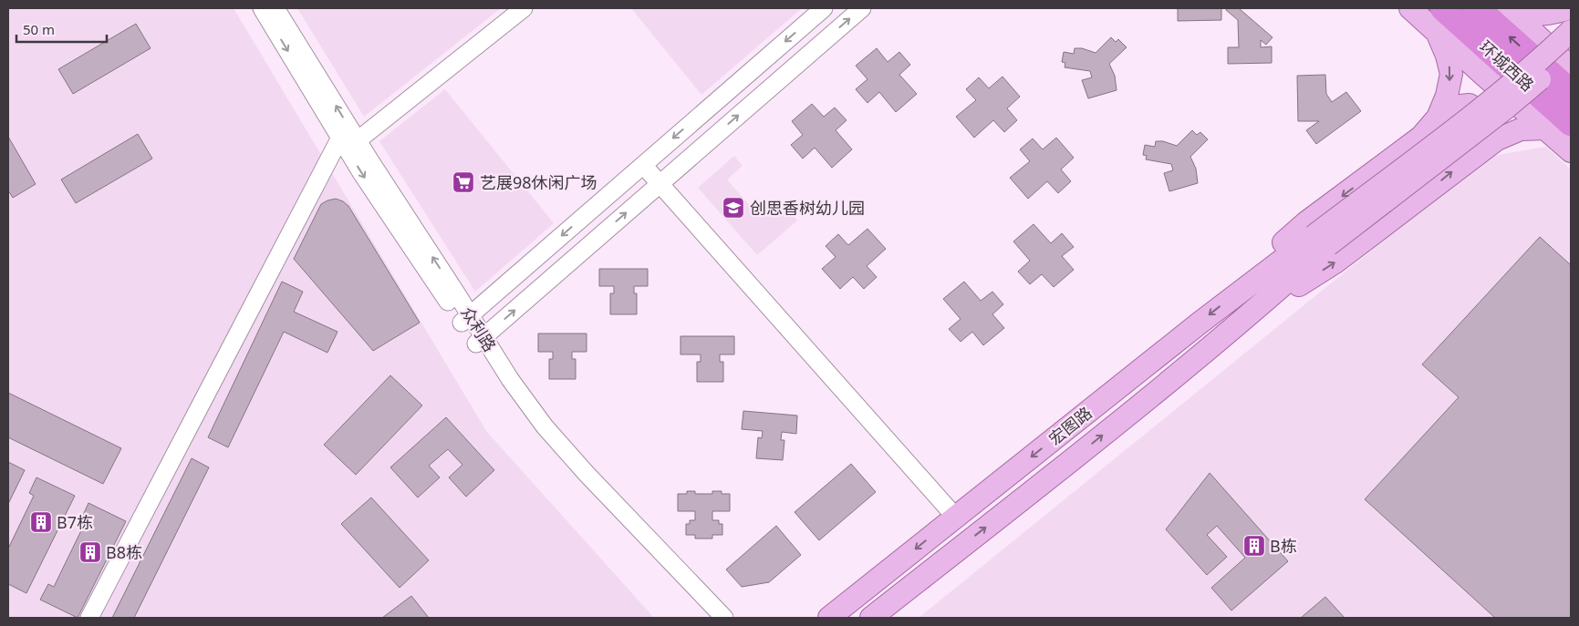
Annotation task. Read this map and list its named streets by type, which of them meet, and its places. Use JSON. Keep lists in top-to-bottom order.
{
  "streets": {
    "highway": ["环城西路"],
    "main road": ["宏图路"],
    "street": ["众利路"]
  },
  "places": {
    "supermarket": ["艺展98休闲广场"],
    "school or university": ["创思香树幼儿园"],
    "building": ["B7栋", "B栋", "B8栋"]
  },
  "scale_bar": "50 m"
}
